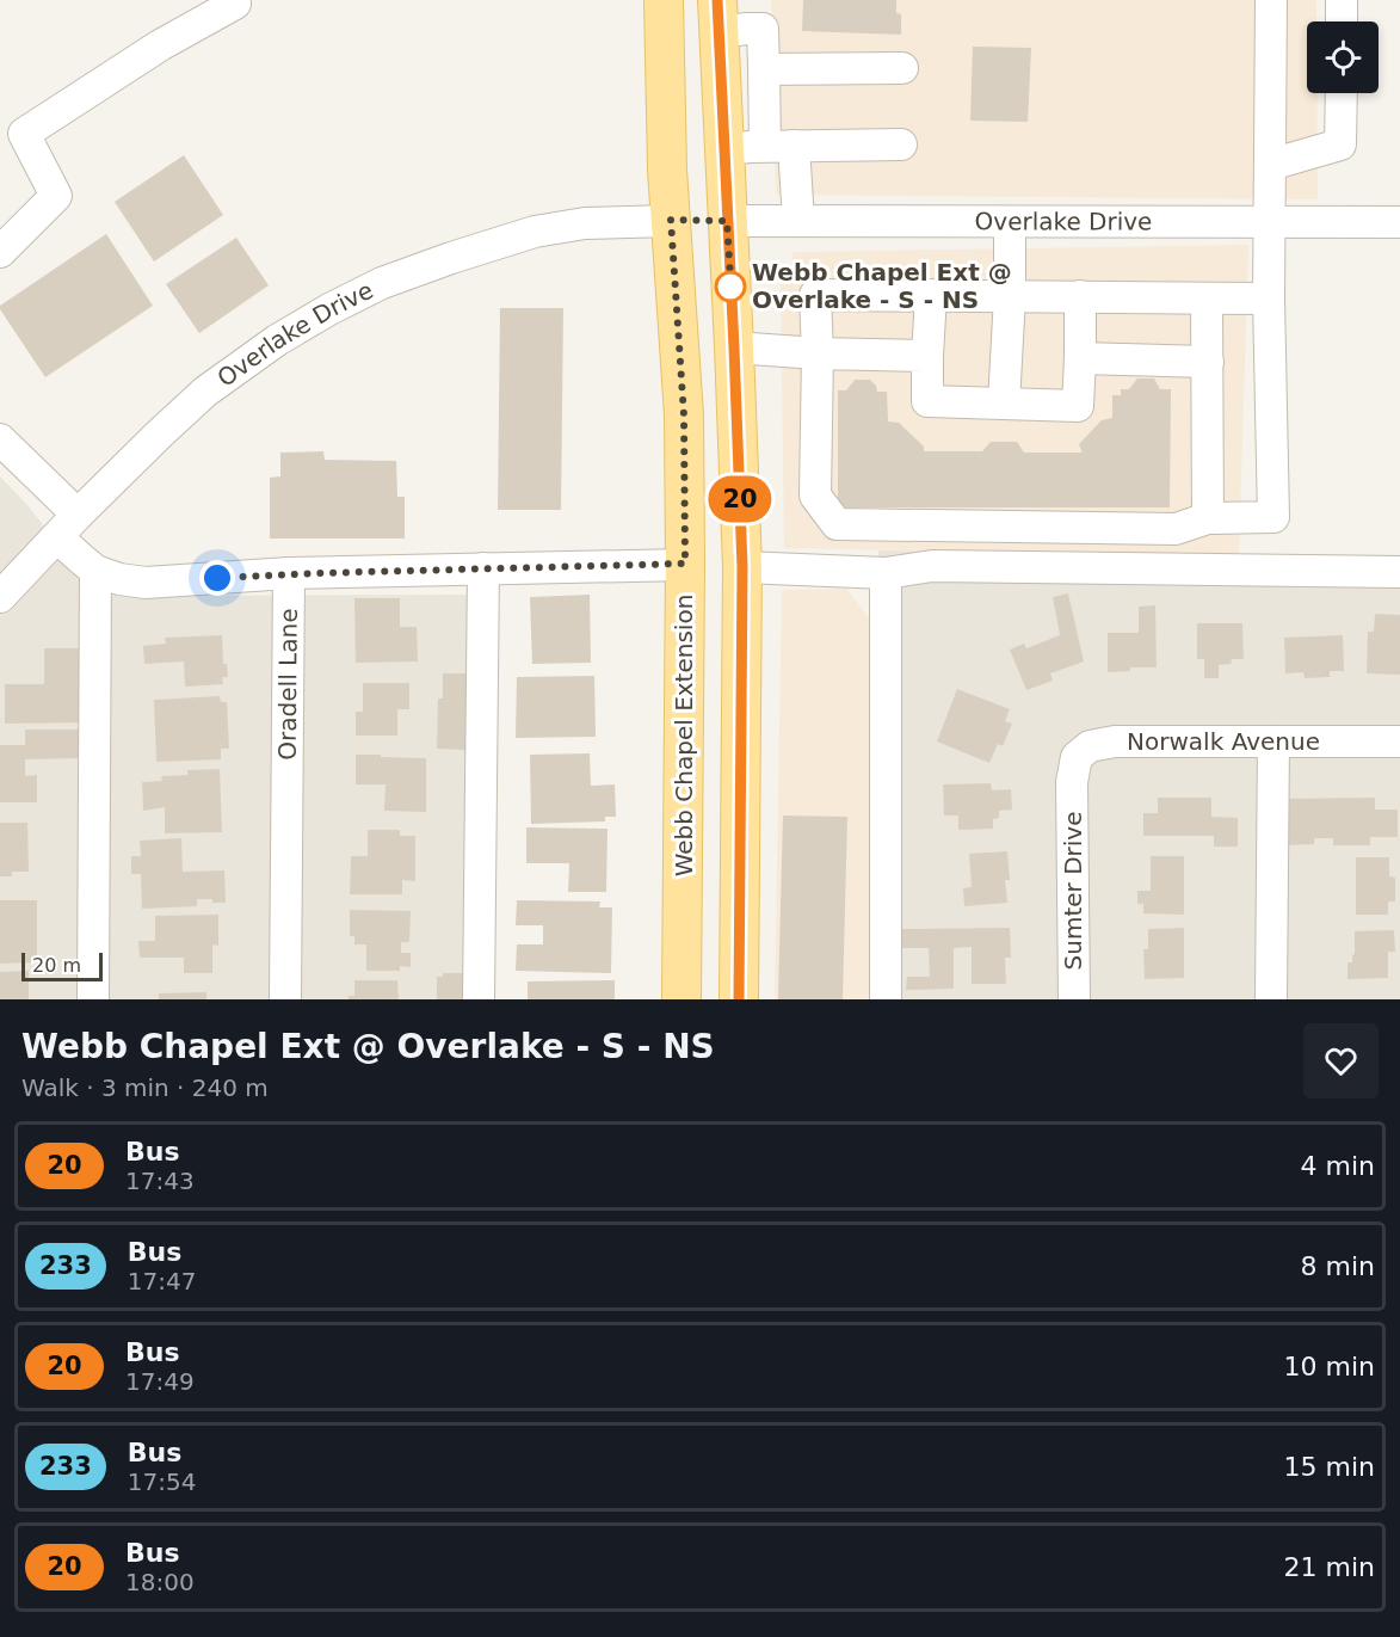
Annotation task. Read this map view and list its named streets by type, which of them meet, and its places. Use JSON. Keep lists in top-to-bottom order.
{
  "streets": {
    "main road": ["Webb Chapel Extension"],
    "street": [
      "Overlake Drive",
      "Oradell Lane",
      "Norwalk Avenue",
      "Sumter Drive"
    ]
  },
  "crossings": [
    ["Overlake Drive", "Oradell Lane"],
    ["Overlake Drive", "Webb Chapel Extension"],
    ["Norwalk Avenue", "Sumter Drive"]
  ],
  "places": ["Webb Chapel Ext @ Overlake - S - NS"],
  "lines": ["bus line 20"],
  "scale_bar": "20 m",
  "page": {
    "on_map": "20",
    "scale": "20 m",
    "heading": ["Webb Chapel Ext @ Overlake - S - NS", "Walk · 3 min · 240 m"],
    "list": [
      {
        "mark": "20",
        "name": "Bus",
        "note": "17:43",
        "value": "4 min"
      },
      {
        "mark": "233",
        "name": "Bus",
        "note": "17:47",
        "value": "8 min"
      },
      {
        "mark": "20",
        "name": "Bus",
        "note": "17:49",
        "value": "10 min"
      },
      {
        "mark": "233",
        "name": "Bus",
        "note": "17:54",
        "value": "15 min"
      },
      {
        "mark": "20",
        "name": "Bus",
        "note": "18:00",
        "value": "21 min"
      }
    ]
  }
}
